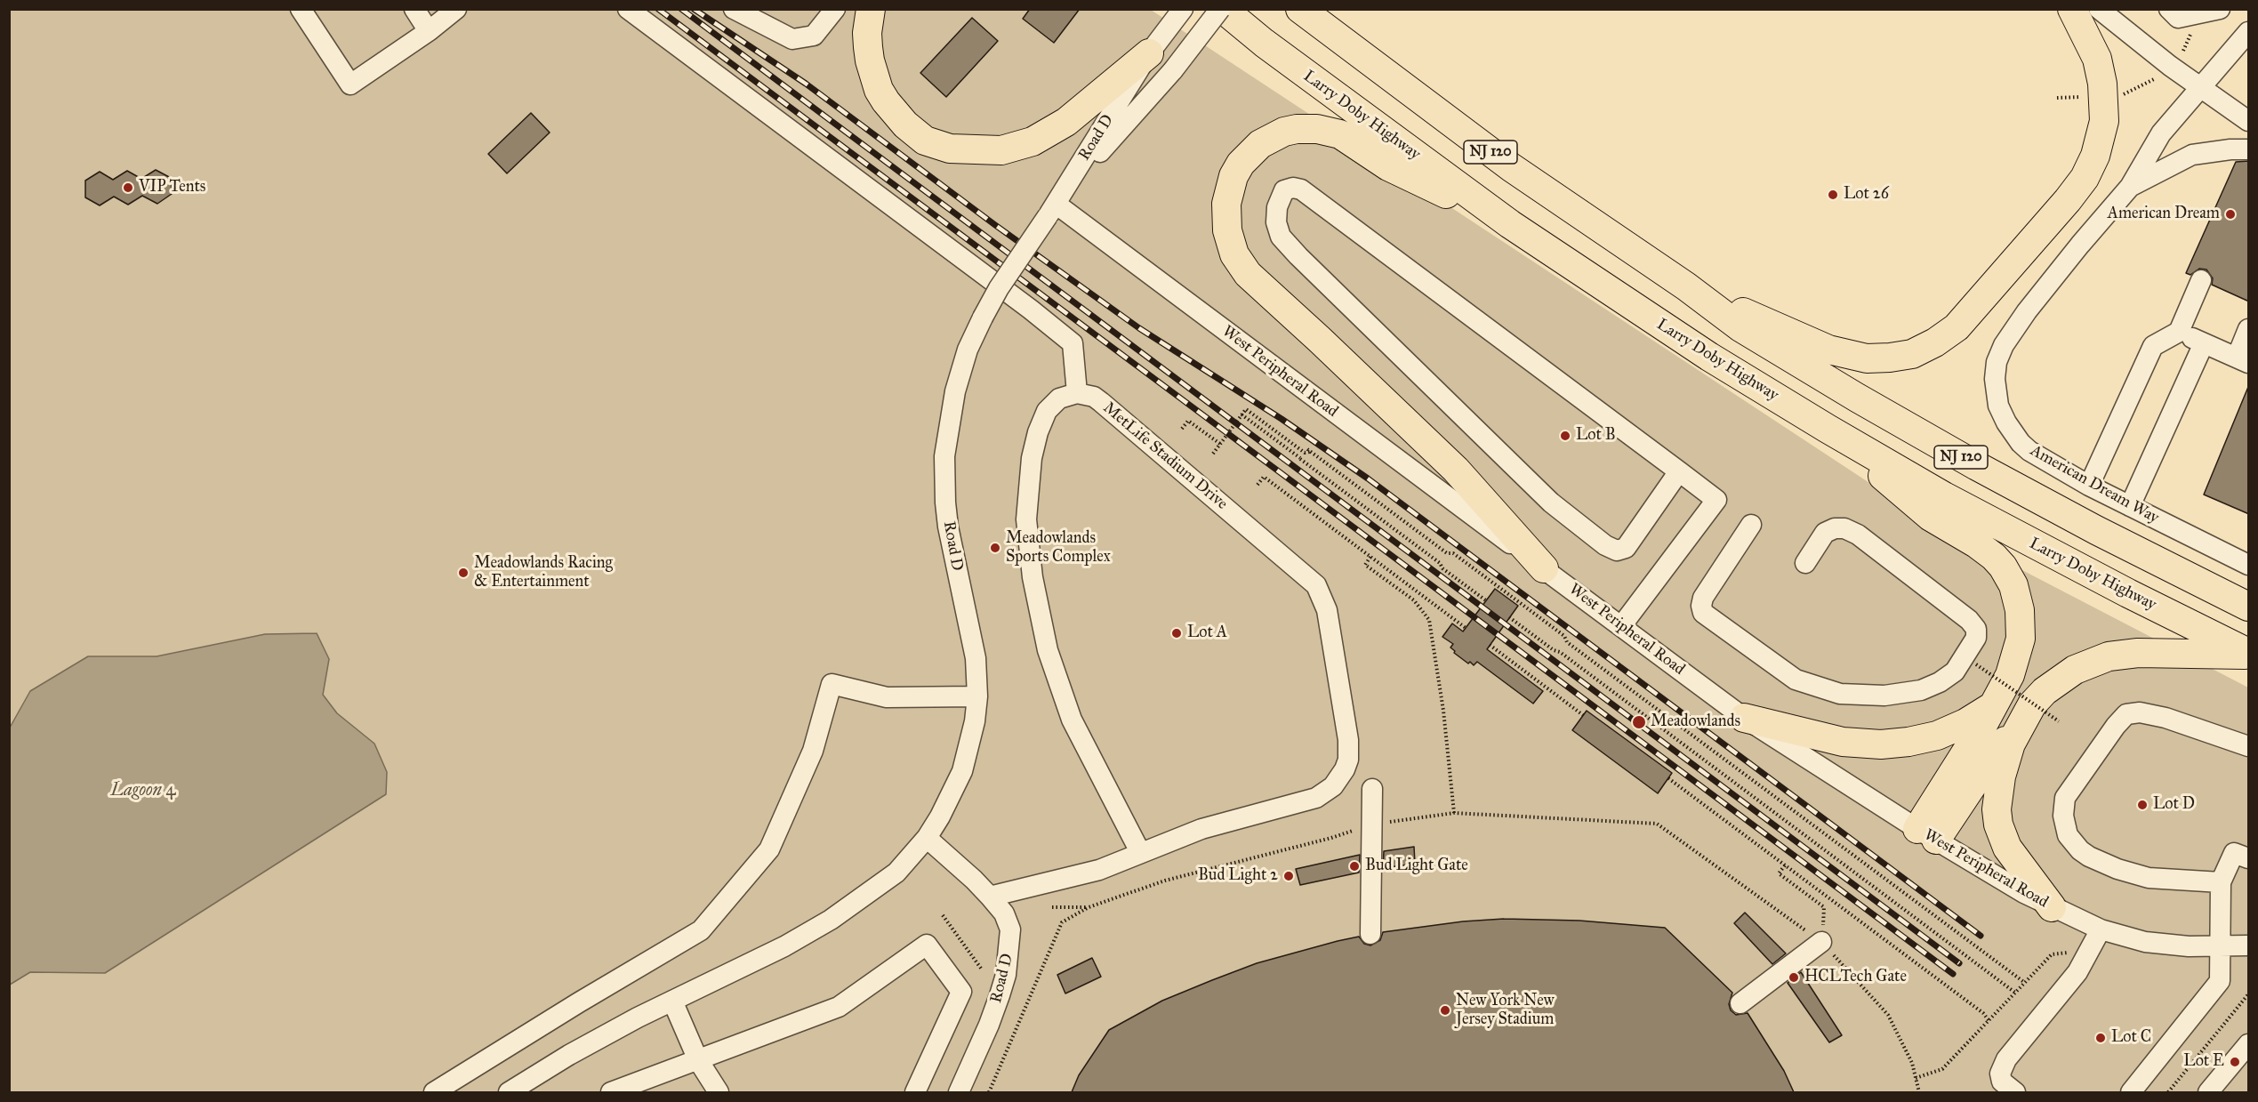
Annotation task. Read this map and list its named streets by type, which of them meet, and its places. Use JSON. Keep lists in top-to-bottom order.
{
  "streets": {
    "highway": ["Larry Doby Highway", "NJ 120"],
    "street": [
      "Road D",
      "West Peripheral Road",
      "MetLife Stadium Drive",
      "American Dream Way"
    ]
  },
  "crossings": [
    ["Road D", "West Peripheral Road"],
    ["Road D", "MetLife Stadium Drive"]
  ],
  "water": ["Lagoon 4"],
  "places": [
    "VIP Tents",
    "Lot 26",
    "American Dream",
    "Lot B",
    "Meadowlands Sports Complex",
    "Meadowlands Racing & Entertainment",
    "Lot A",
    "Meadowlands",
    "Lot D",
    "Bud Light Gate",
    "Bud Light 2",
    "HCLTech Gate",
    "New York New Jersey Stadium",
    "Lot C",
    "Lot E"
  ]
}
